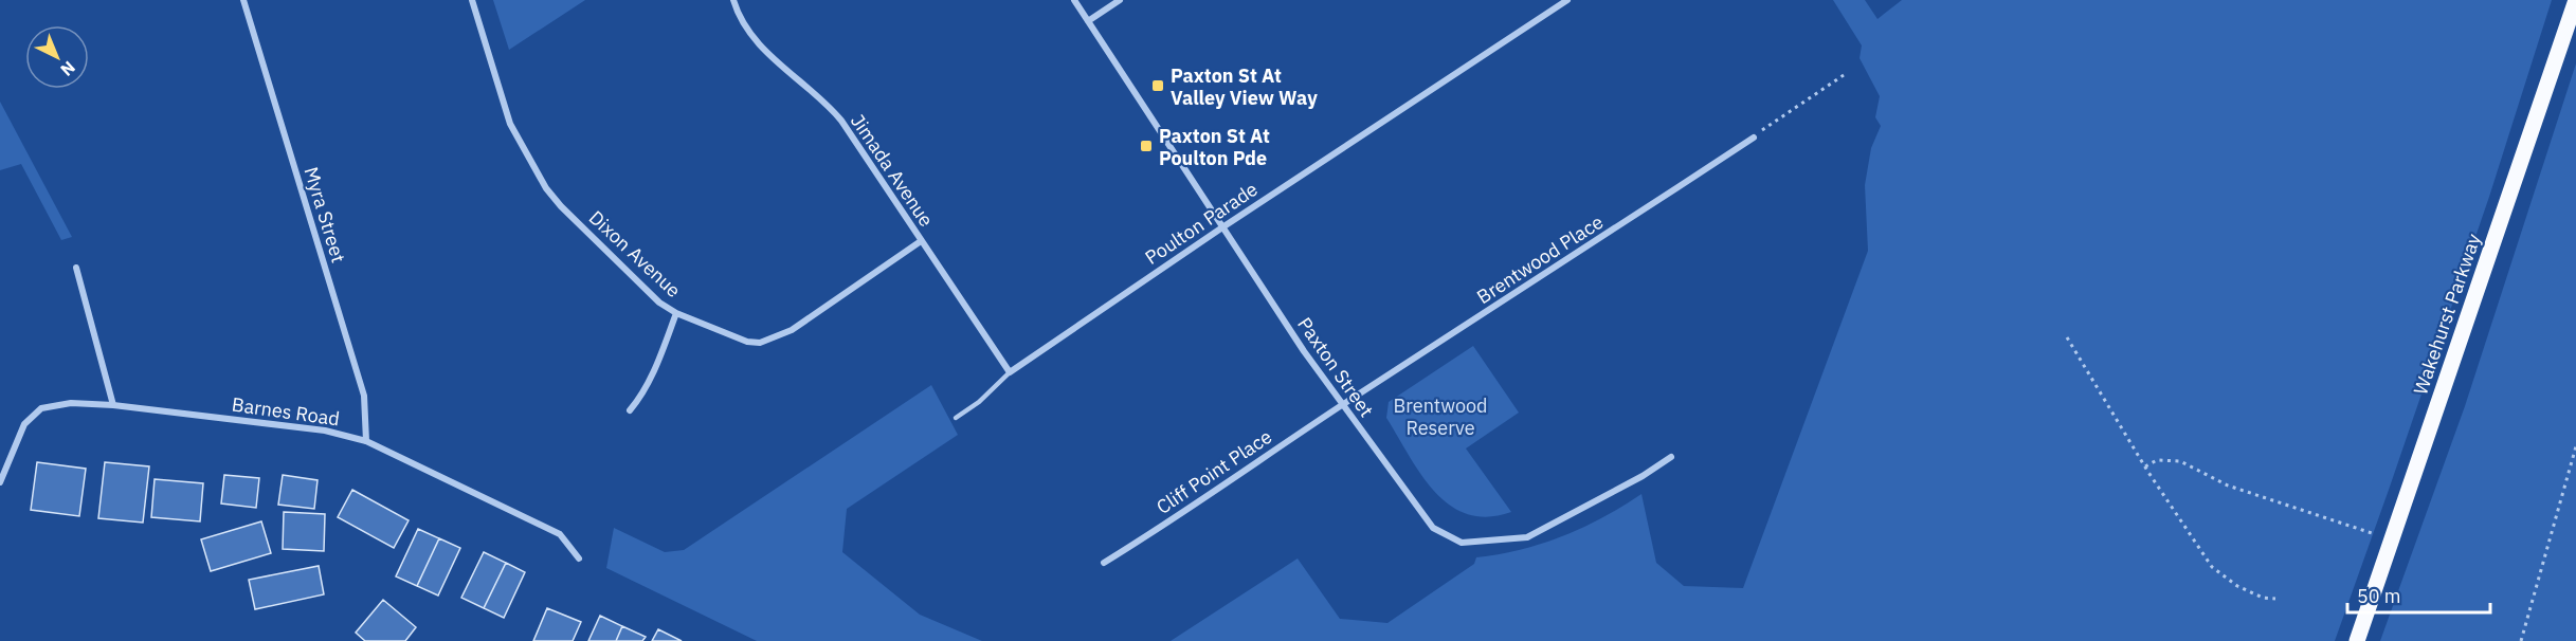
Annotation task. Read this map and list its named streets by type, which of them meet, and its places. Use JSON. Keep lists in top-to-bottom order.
{
  "streets": {
    "main road": ["Wakehurst Parkway"],
    "street": [
      "Jimada Avenue",
      "Myra Street",
      "Poulton Parade",
      "Dixon Avenue",
      "Brentwood Place",
      "Paxton Street",
      "Barnes Road",
      "Cliff Point Place"
    ]
  },
  "crossings": [
    ["Jimada Avenue", "Poulton Parade"],
    ["Jimada Avenue", "Dixon Avenue"],
    ["Myra Street", "Barnes Road"],
    ["Poulton Parade", "Paxton Street"],
    ["Brentwood Place", "Paxton Street"],
    ["Brentwood Place", "Cliff Point Place"],
    ["Paxton Street", "Cliff Point Place"]
  ],
  "parks": ["Brentwood Reserve"],
  "places": {
    "transit": ["Paxton St At Valley View Way", "Paxton St At Poulton Pde"]
  },
  "scale_bar": "50 m",
  "north": "bottom right"
}
